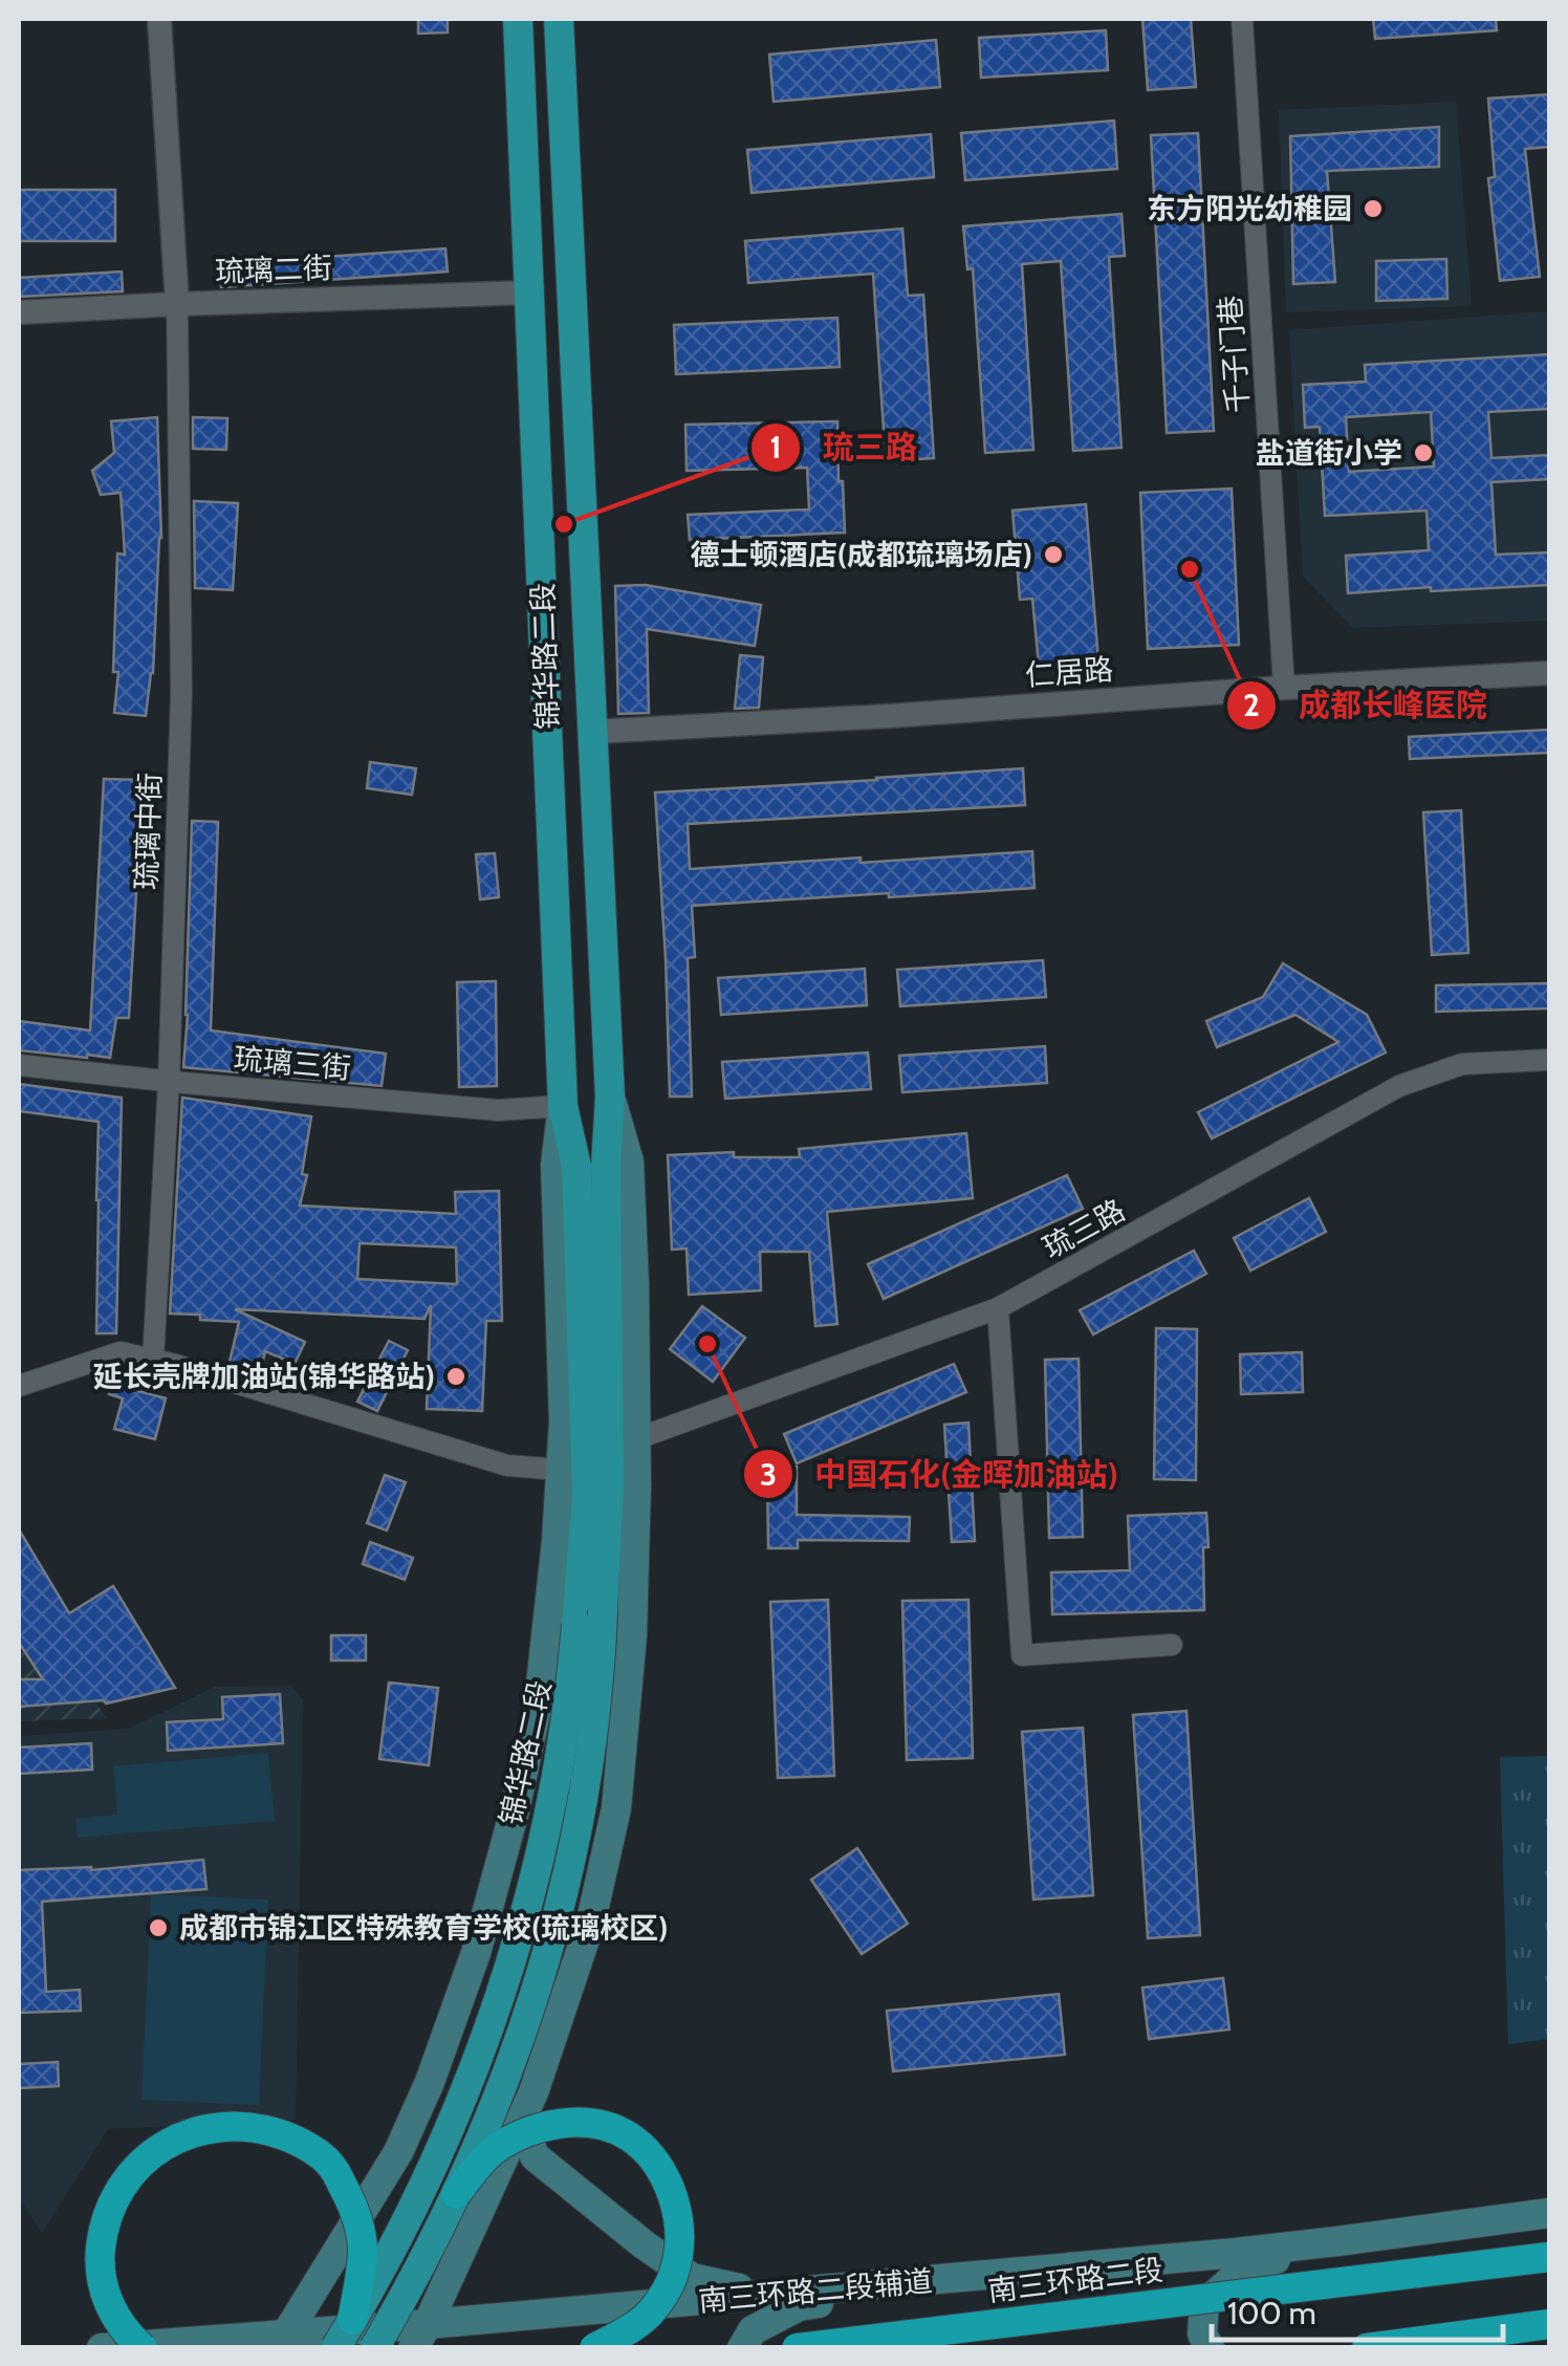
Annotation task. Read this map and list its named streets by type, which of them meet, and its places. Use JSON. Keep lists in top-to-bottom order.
{
  "streets": {
    "highway": ["南三环路二段"],
    "main road": ["锦华路二段", "南三环路二段辅道"],
    "street": [
      "琉璃二街",
      "千子门巷",
      "仁居路",
      "琉璃中街",
      "琉璃三街",
      "琉三路"
    ]
  },
  "crossings": [
    ["琉璃二街", "锦华路二段"],
    ["琉璃二街", "琉璃中街"],
    ["千子门巷", "仁居路"],
    ["锦华路二段", "仁居路"],
    ["锦华路二段", "琉璃三街"],
    ["锦华路二段", "琉三路"],
    ["锦华路二段", "南三环路二段辅道"],
    ["琉璃中街", "琉璃三街"]
  ],
  "places": [
    "东方阳光幼稚园",
    "盐道街小学",
    "琉三路",
    "德士顿酒店(成都琉璃场店)",
    "成都长峰医院",
    "中国石化(金晖加油站)",
    "延长壳牌加油站(锦华路站)",
    "成都市锦江区特殊教育学校(琉璃校区)"
  ],
  "scale_bar": "100 m"
}
